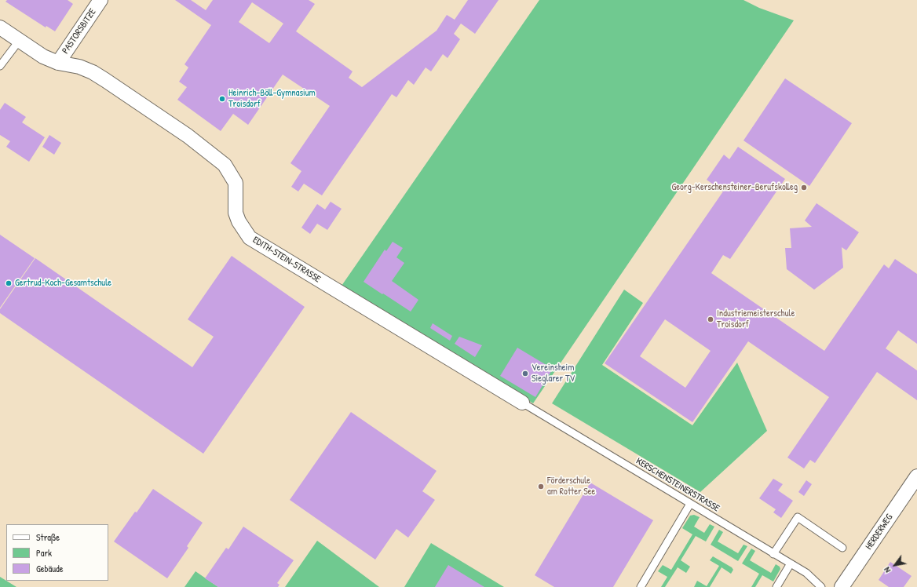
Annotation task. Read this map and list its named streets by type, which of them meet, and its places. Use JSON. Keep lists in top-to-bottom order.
{
  "streets": {
    "street": ["PASTORSBITZE", "EDITH-STEIN-STRASSE", "HERDERWEG"],
    "lane": ["KERSCHENSTEINERSTRASSE"]
  },
  "crossings": [
    ["PASTORSBITZE", "EDITH-STEIN-STRASSE"],
    ["EDITH-STEIN-STRASSE", "KERSCHENSTEINERSTRASSE"]
  ],
  "places": [
    "Heinrich-Böll-Gymnasium Troisdorf",
    "Georg-Kerschensteiner-Berufskolleg",
    "Gertrud-Koch-Gesamtschule",
    "Industriemeisterschule Troisdorf",
    "Vereinsheim Sieglarer TV",
    "Förderschule am Rotter See"
  ],
  "legend": ["Straße", "Park", "Gebäude"],
  "north": "bottom left"
}
